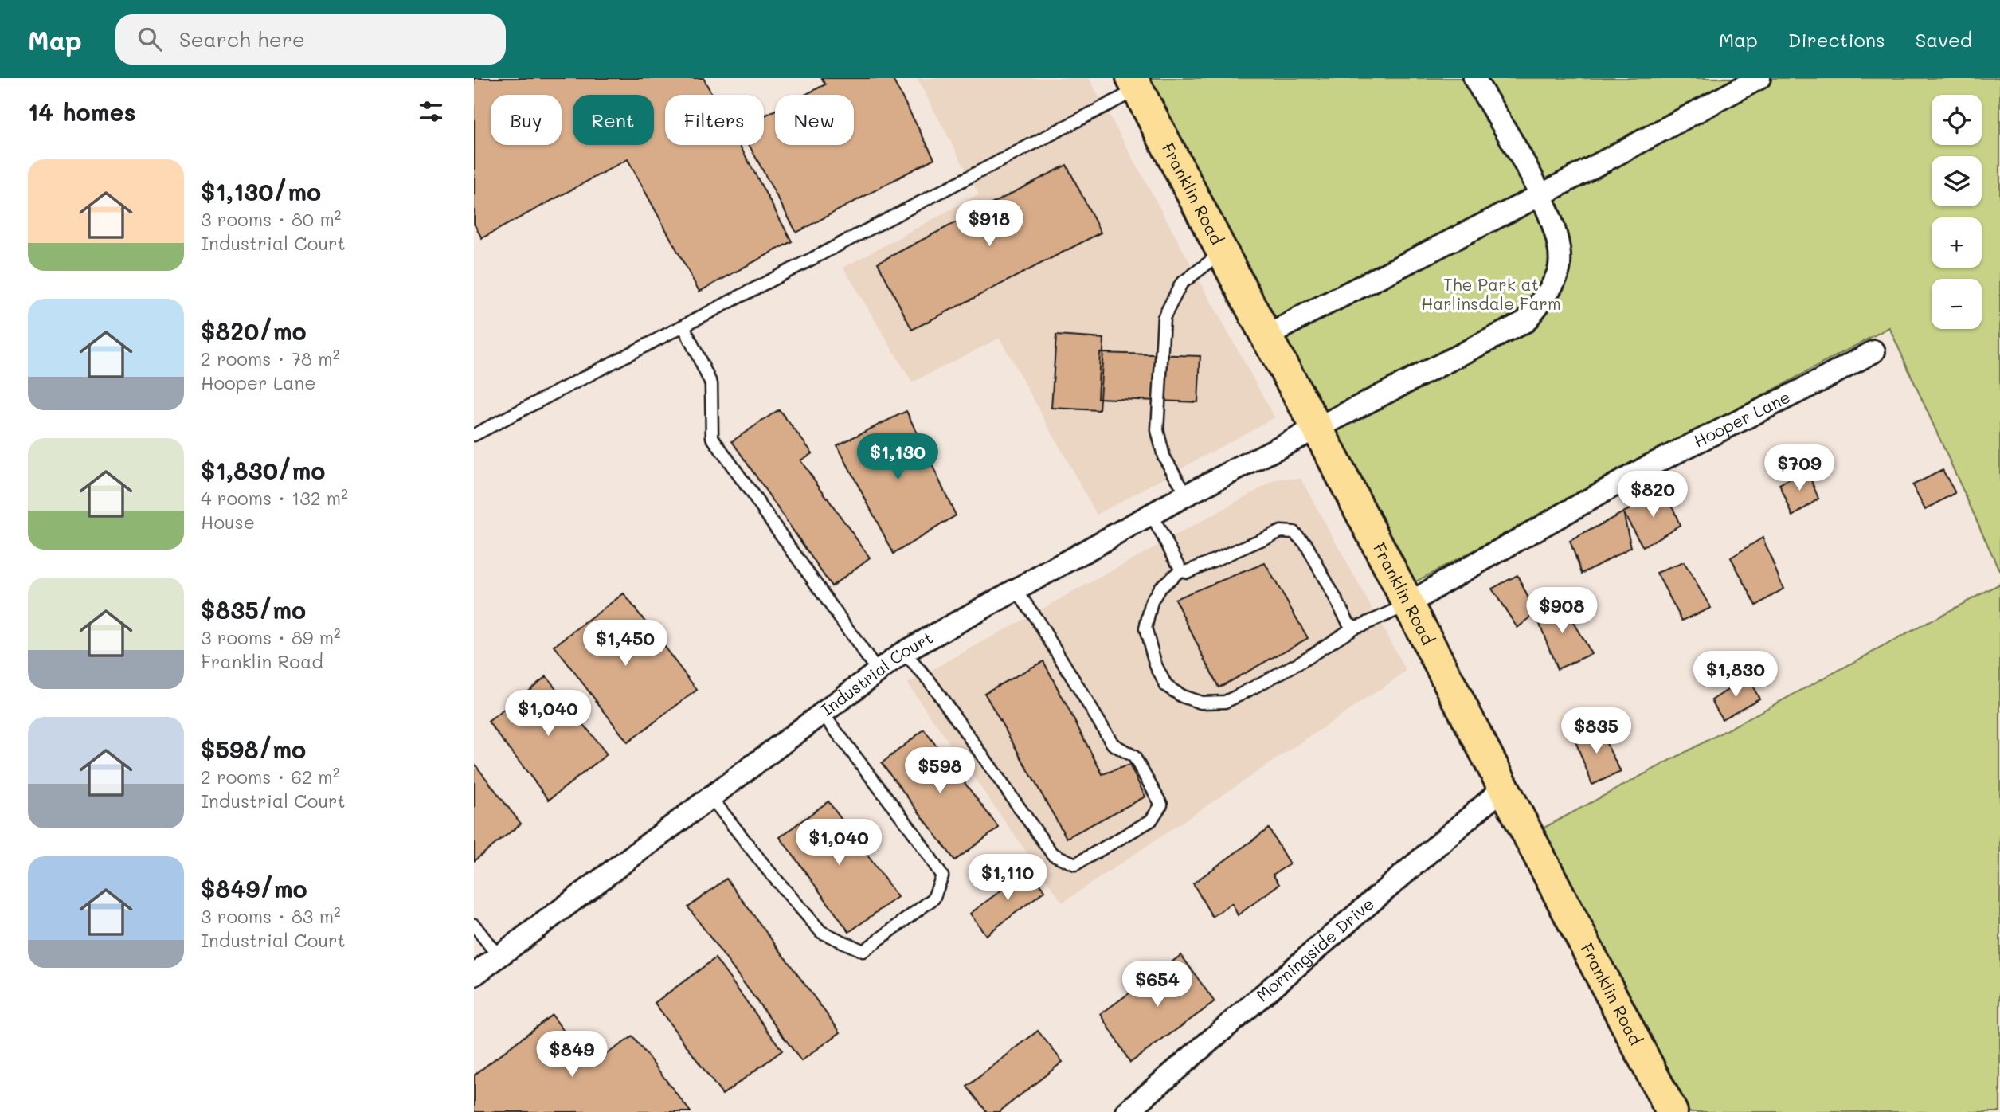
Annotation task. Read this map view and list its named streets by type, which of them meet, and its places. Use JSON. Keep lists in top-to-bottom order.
{
  "streets": {
    "main road": ["Franklin Road"],
    "street": ["Hooper Lane", "Industrial Court", "Morningside Drive"]
  },
  "crossings": [
    ["Franklin Road", "Hooper Lane"],
    ["Franklin Road", "Industrial Court"],
    ["Franklin Road", "Morningside Drive"]
  ],
  "parks": ["The Park at Harlinsdale Farm"],
  "page": {
    "header": "Map",
    "search": "Search here",
    "nav": ["Map", "Directions", "Saved"],
    "heading": "14 homes",
    "map_buttons": ["+", "−"],
    "chip": [
      "Buy",
      "Rent",
      "Filters",
      "New"
    ],
    "list": [
      {
        "name": "$1,130/mo",
        "note": "3 rooms · 80 m² · Industrial Court"
      },
      {
        "name": "$820/mo",
        "note": "2 rooms · 78 m² · Hooper Lane"
      },
      {
        "name": "$1,830/mo",
        "note": "4 rooms · 132 m² · House"
      },
      {
        "name": "$835/mo",
        "note": "3 rooms · 89 m² · Franklin Road"
      },
      {
        "name": "$598/mo",
        "note": "2 rooms · 62 m² · Industrial Court"
      },
      {
        "name": "$849/mo",
        "note": "3 rooms · 83 m² · Industrial Court"
      }
    ],
    "price": [
      "$918",
      "$1,130",
      "$709",
      "$820",
      "$908",
      "$1,450",
      "$1,830",
      "$1,040",
      "$835",
      "$598",
      "$1,040",
      "$1,110",
      "$654",
      "$849"
    ]
  }
}
